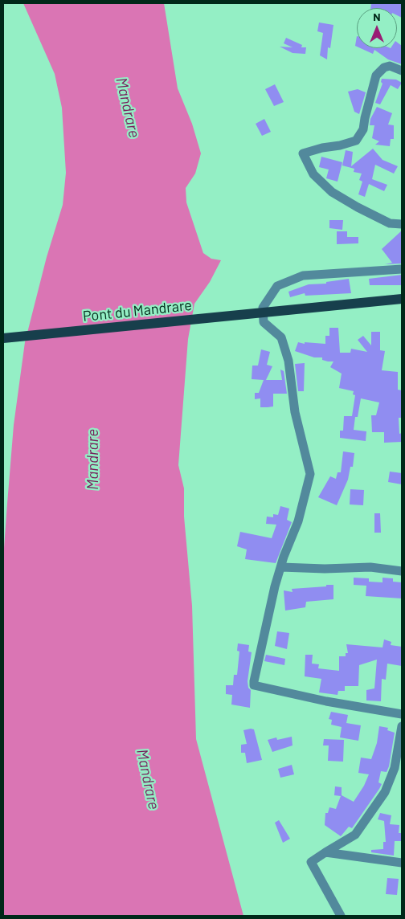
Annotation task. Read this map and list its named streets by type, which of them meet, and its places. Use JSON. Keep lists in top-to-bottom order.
{
  "streets": {
    "main road": ["Pont du Mandrare"]
  },
  "water": ["Mandrare"],
  "north": "top"
}
